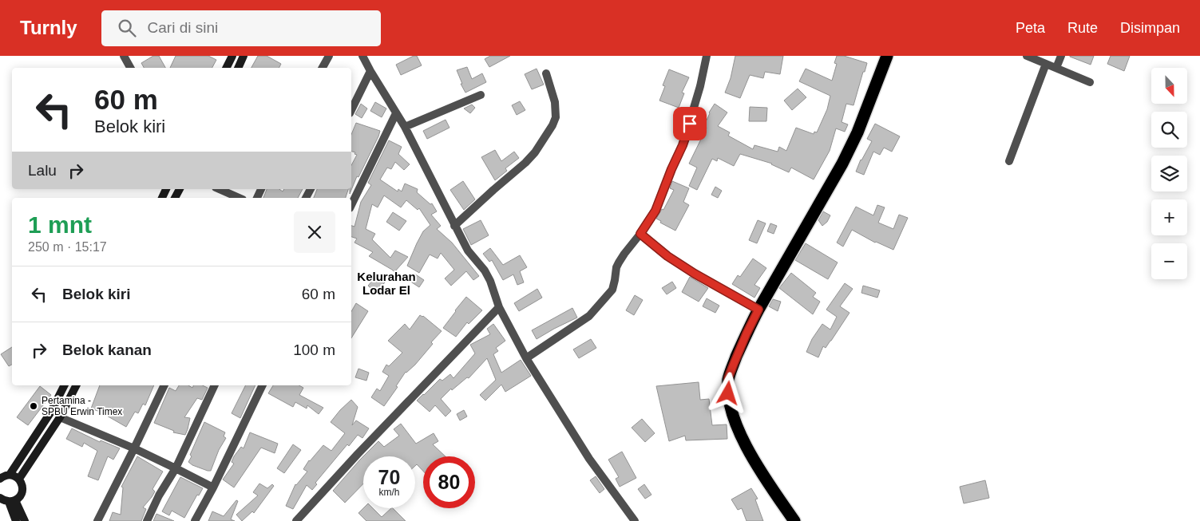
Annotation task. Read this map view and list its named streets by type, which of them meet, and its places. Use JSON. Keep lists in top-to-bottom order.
{
  "districts": ["Kelurahan Lodar El"],
  "places": ["Pertamina - SPBU Erwin Timex"],
  "north": "bottom",
  "page": {
    "header": "Turnly",
    "search": "Cari di sini",
    "nav": ["Peta", "Rute", "Disimpan"],
    "map_buttons": ["+", "−"],
    "turn": ["60 m", "Belok kiri"],
    "then": "Lalu",
    "heading": ["1 mnt", "250 m · 15:17"],
    "list": [
      {
        "name": "Belok kiri",
        "value": "60 m"
      },
      {
        "name": "Belok kanan",
        "value": "100 m"
      }
    ],
    "speed": "70 km/h",
    "limit": "80"
  }
}
